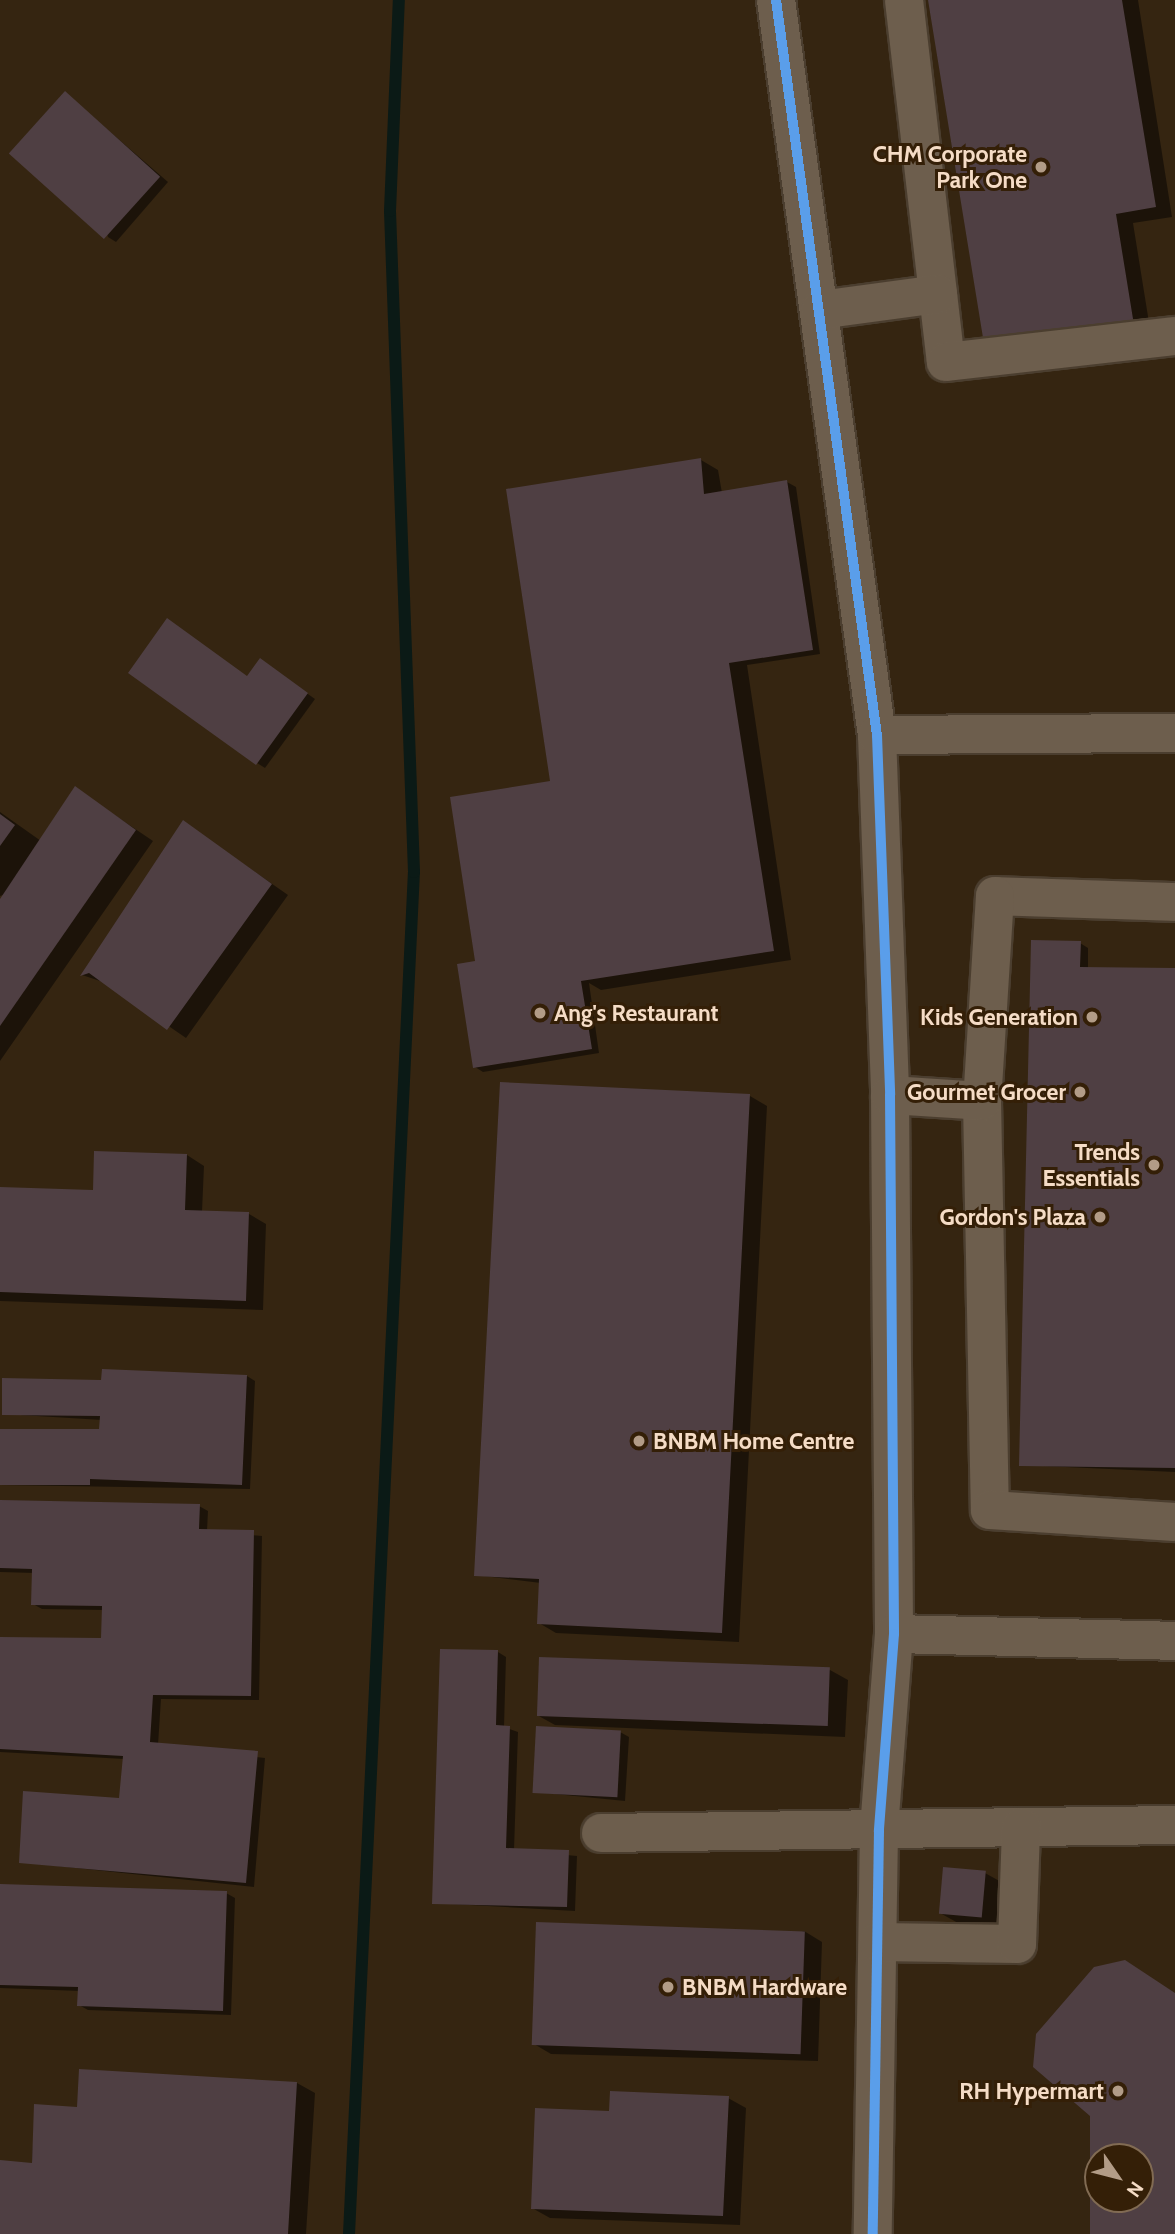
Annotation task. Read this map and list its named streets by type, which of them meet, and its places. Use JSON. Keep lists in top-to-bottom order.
{
  "places": [
    "CHM Corporate Park One",
    "Ang's Restaurant",
    "Kids Generation",
    "Gourmet Grocer",
    "Trends Essentials",
    "Gordon's Plaza",
    "BNBM Home Centre",
    "BNBM Hardware",
    "RH Hypermart"
  ],
  "north": "bottom right"
}
